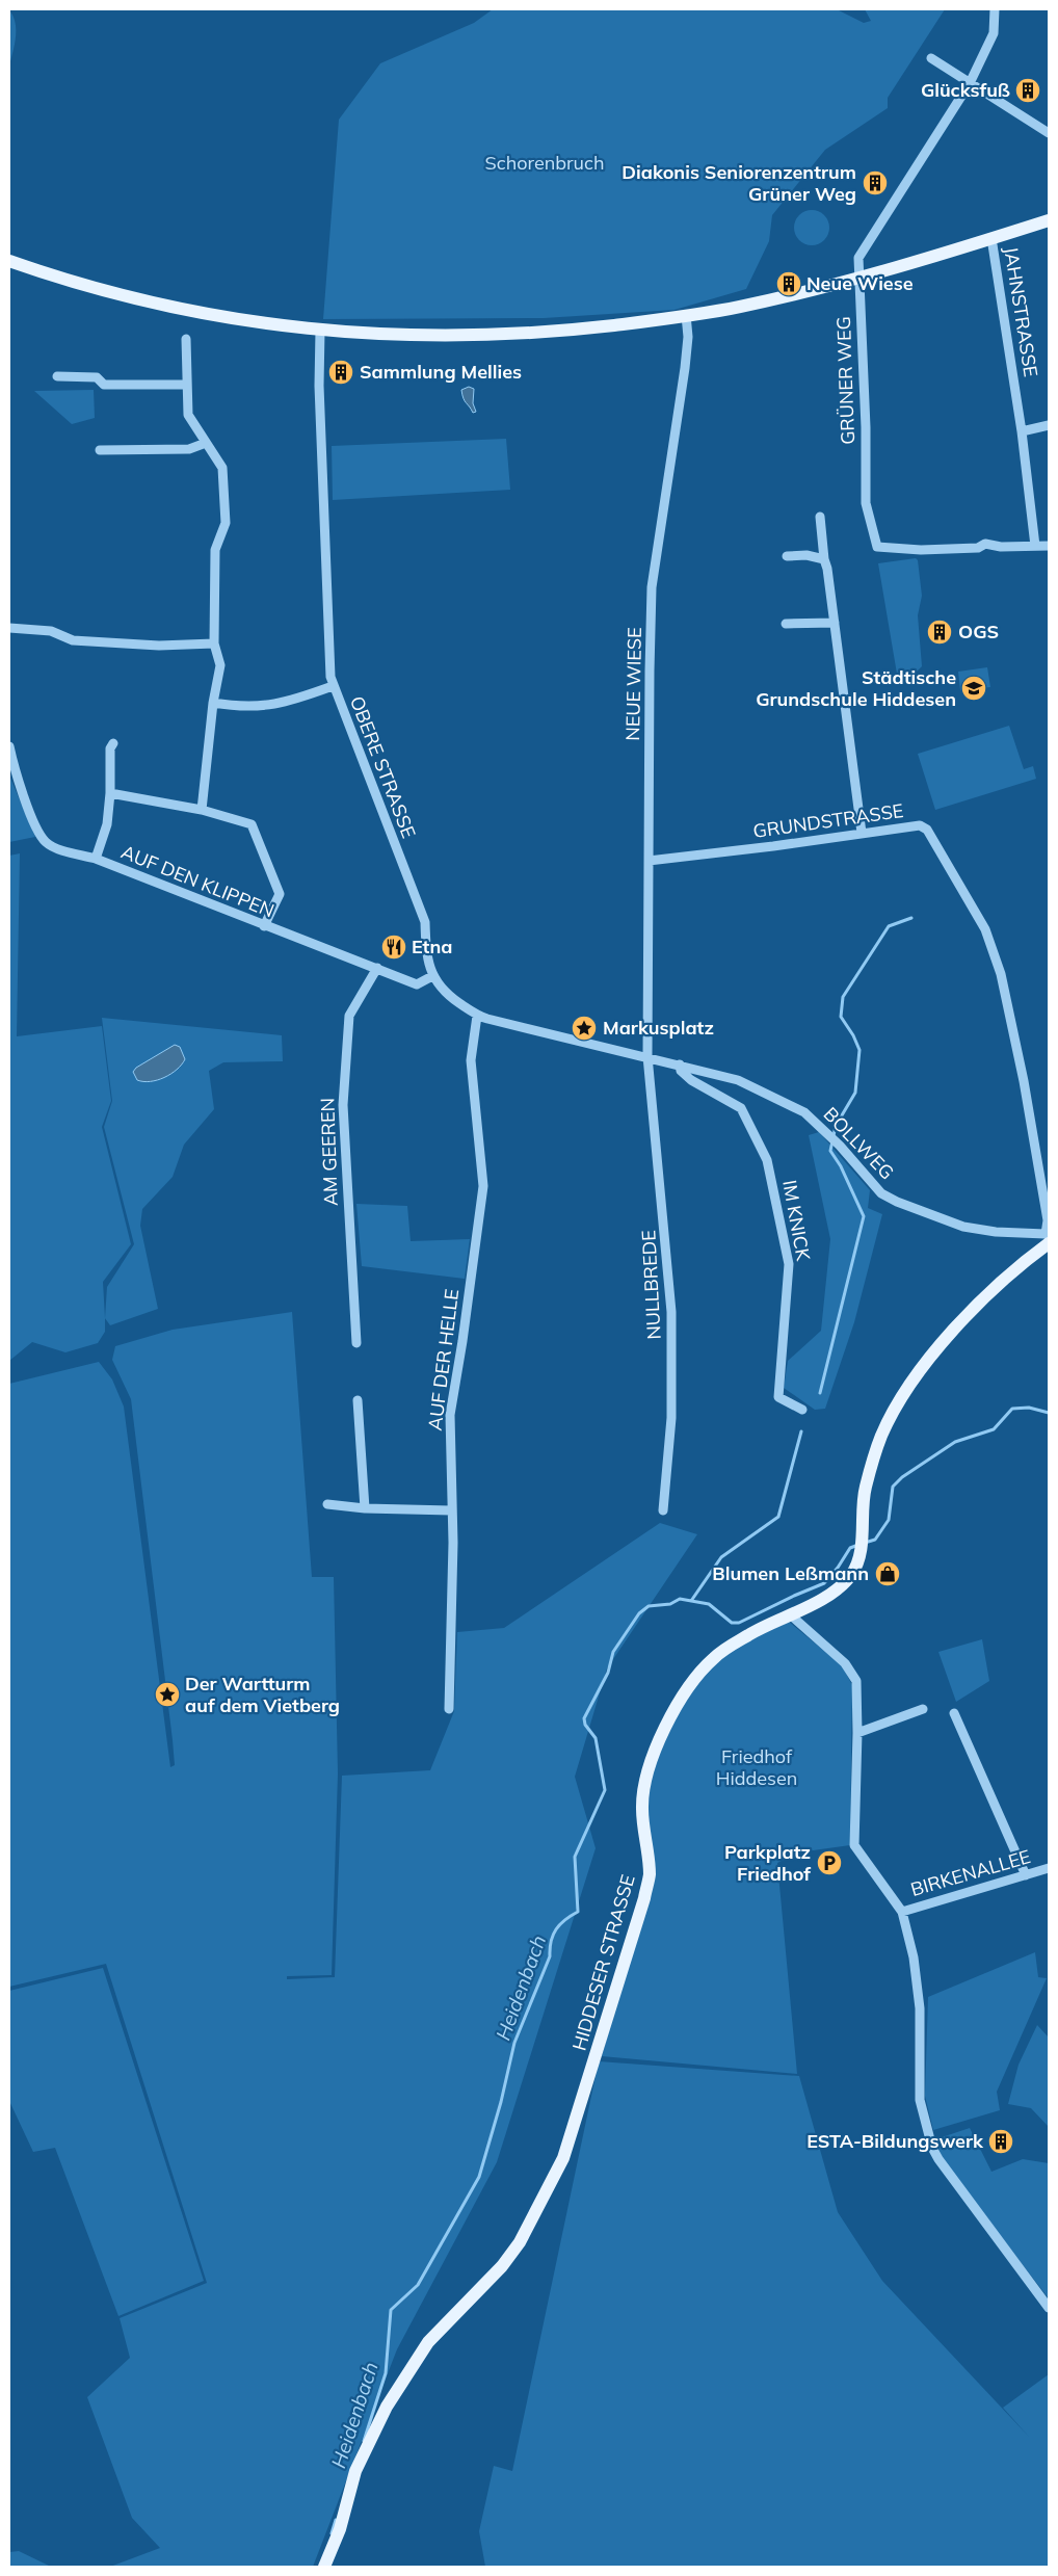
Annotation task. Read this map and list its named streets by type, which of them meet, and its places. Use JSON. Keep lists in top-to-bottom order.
{
  "streets": {
    "main road": ["HIDDESER STRASSE"],
    "street": [
      "JAHNSTRASSE",
      "GRÜNER WEG",
      "NEUE WIESE",
      "OBERE STRASSE",
      "GRUNDSTRASSE",
      "AUF DEN KLIPPEN",
      "BOLLWEG",
      "AM GEEREN",
      "IM KNICK",
      "NULLBREDE",
      "AUF DER HELLE",
      "BIRKENALLEE"
    ]
  },
  "crossings": [
    ["JAHNSTRASSE", "GRÜNER WEG"],
    ["NEUE WIESE", "OBERE STRASSE"],
    ["NEUE WIESE", "GRUNDSTRASSE"],
    ["NEUE WIESE", "BOLLWEG"],
    ["NEUE WIESE", "NULLBREDE"],
    ["OBERE STRASSE", "AUF DEN KLIPPEN"],
    ["OBERE STRASSE", "BOLLWEG"],
    ["OBERE STRASSE", "NULLBREDE"],
    ["OBERE STRASSE", "AUF DER HELLE"],
    ["GRUNDSTRASSE", "BOLLWEG"],
    ["GRUNDSTRASSE", "HIDDESER STRASSE"],
    ["AUF DEN KLIPPEN", "AM GEEREN"],
    ["BOLLWEG", "IM KNICK"],
    ["BOLLWEG", "NULLBREDE"],
    ["BOLLWEG", "HIDDESER STRASSE"]
  ],
  "water": ["Heidenbach"],
  "parks": ["Schorenbruch", "Friedhof Hiddesen"],
  "places": {
    "building": [
      "Glücksfuß",
      "Diakonis Seniorenzentrum Grüner Weg",
      "Neue Wiese",
      "Sammlung Mellies",
      "OGS",
      "ESTA-Bildungswerk"
    ],
    "school or university": ["Städtische Grundschule Hiddesen"],
    "restaurant": ["Etna"],
    "place": ["Markusplatz", "Der Wartturm auf dem Vietberg"],
    "shop": ["Blumen Leßmann"],
    "parking": ["Parkplatz Friedhof"]
  }
}
